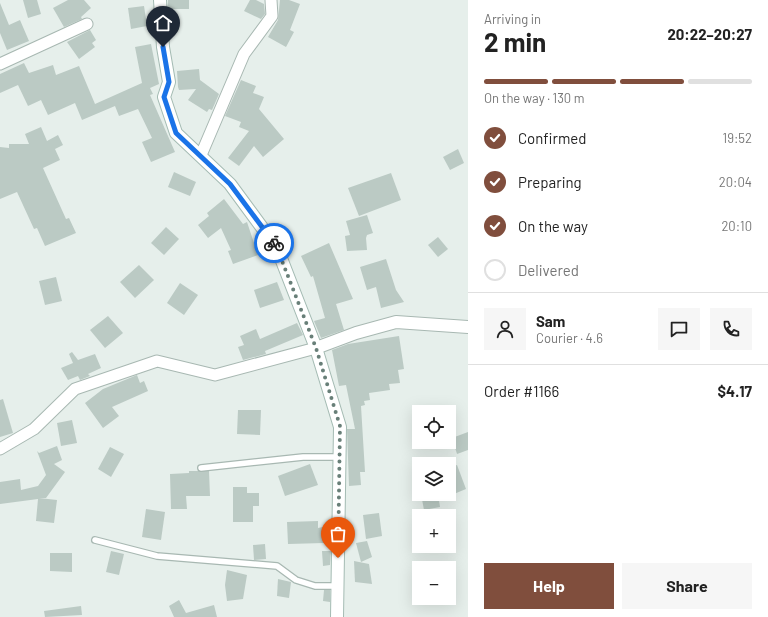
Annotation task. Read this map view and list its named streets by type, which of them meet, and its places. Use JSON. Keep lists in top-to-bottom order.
{
  "page": {
    "heading": ["2 min", "Arriving in", "20:22–20:27"],
    "panel": [
      "Sam",
      "Courier · 4.6",
      "Order #1166",
      "$4.17"
    ],
    "bar": "On the way · 130 m",
    "list": [
      ["Confirmed", "19:52"],
      ["Preparing", "20:04"],
      ["On the way", "20:10"],
      "Delivered"
    ],
    "map_buttons": ["+", "−"],
    "buttons": ["Help", "Share"]
  }
}
